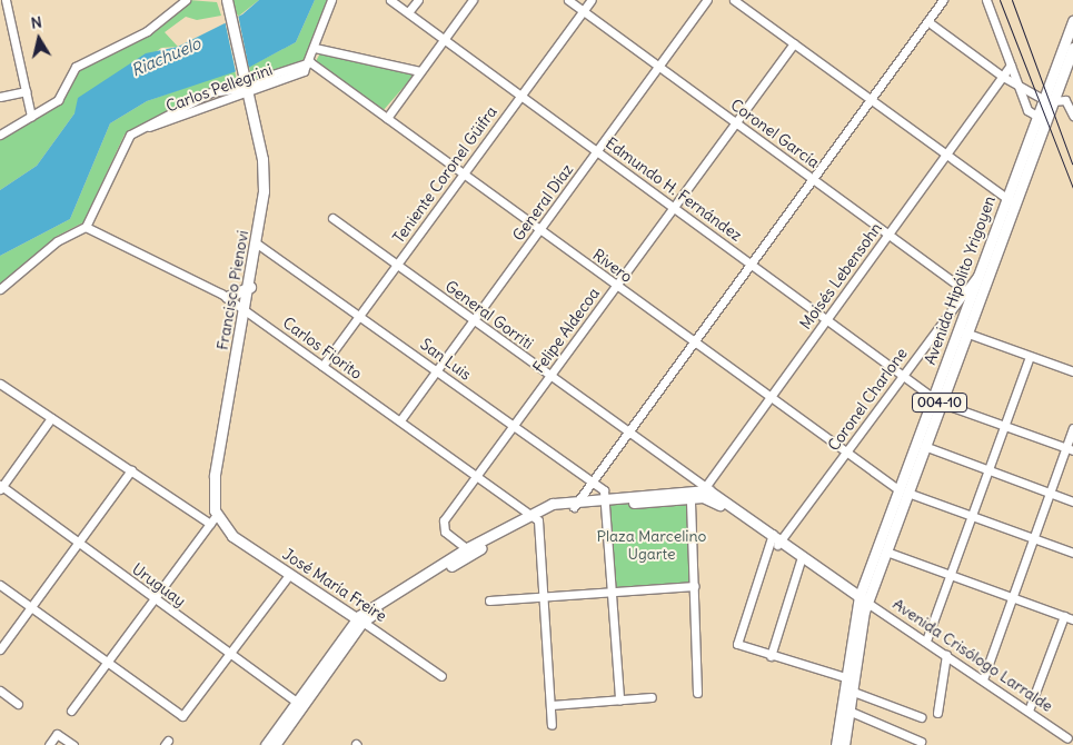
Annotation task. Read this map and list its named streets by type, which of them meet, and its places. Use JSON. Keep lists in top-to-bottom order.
{
  "streets": {
    "main road": [
      "Avenida Hipólito Yrigoyen",
      "Francisco Pienovi",
      "004-10",
      "José María Freire"
    ],
    "street": [
      "Carlos Pellegrini",
      "Coronel García",
      "Teniente Coronel Güifra",
      "Edmundo H. Fernández",
      "General Díaz",
      "Rivero",
      "Moisés Lebensohn",
      "General Gorriti",
      "Felipe Aldecoa",
      "Carlos Fiorito",
      "San Luis",
      "Coronel Charlone",
      "Uruguay",
      "Avenida Crisólogo Larralde"
    ]
  },
  "crossings": [
    ["Carlos Pellegrini", "Rivero"],
    ["Carlos Pellegrini", "Francisco Pienovi"],
    ["Carlos Pellegrini", "Carlos Fiorito"],
    ["Coronel García", "Teniente Coronel Güifra"],
    ["Coronel García", "General Díaz"],
    ["Coronel García", "Moisés Lebensohn"],
    ["Coronel García", "Felipe Aldecoa"],
    ["Coronel García", "Coronel Charlone"],
    ["Teniente Coronel Güifra", "Edmundo H. Fernández"],
    ["Teniente Coronel Güifra", "Rivero"],
    ["Teniente Coronel Güifra", "General Gorriti"],
    ["Teniente Coronel Güifra", "Carlos Fiorito"],
    ["Teniente Coronel Güifra", "San Luis"],
    ["Edmundo H. Fernández", "General Díaz"],
    ["Edmundo H. Fernández", "Moisés Lebensohn"],
    ["Edmundo H. Fernández", "Avenida Hipólito Yrigoyen"],
    ["Edmundo H. Fernández", "Felipe Aldecoa"],
    ["Edmundo H. Fernández", "Coronel Charlone"],
    ["General Díaz", "Rivero"],
    ["General Díaz", "General Gorriti"],
    ["General Díaz", "Carlos Fiorito"],
    ["General Díaz", "San Luis"],
    ["Rivero", "Moisés Lebensohn"],
    ["Rivero", "Avenida Hipólito Yrigoyen"],
    ["Rivero", "Felipe Aldecoa"],
    ["Rivero", "Coronel Charlone"],
    ["Moisés Lebensohn", "General Gorriti"],
    ["Avenida Hipólito Yrigoyen", "Coronel Charlone"],
    ["Avenida Hipólito Yrigoyen", "Avenida Crisólogo Larralde"],
    ["Francisco Pienovi", "Carlos Fiorito"],
    ["Francisco Pienovi", "San Luis"],
    ["Francisco Pienovi", "José María Freire"],
    ["General Gorriti", "Felipe Aldecoa"],
    ["Felipe Aldecoa", "Carlos Fiorito"],
    ["Felipe Aldecoa", "San Luis"]
  ],
  "water": ["Riachuelo"],
  "parks": ["Plaza Marcelino Ugarte"],
  "north": "top"
}
